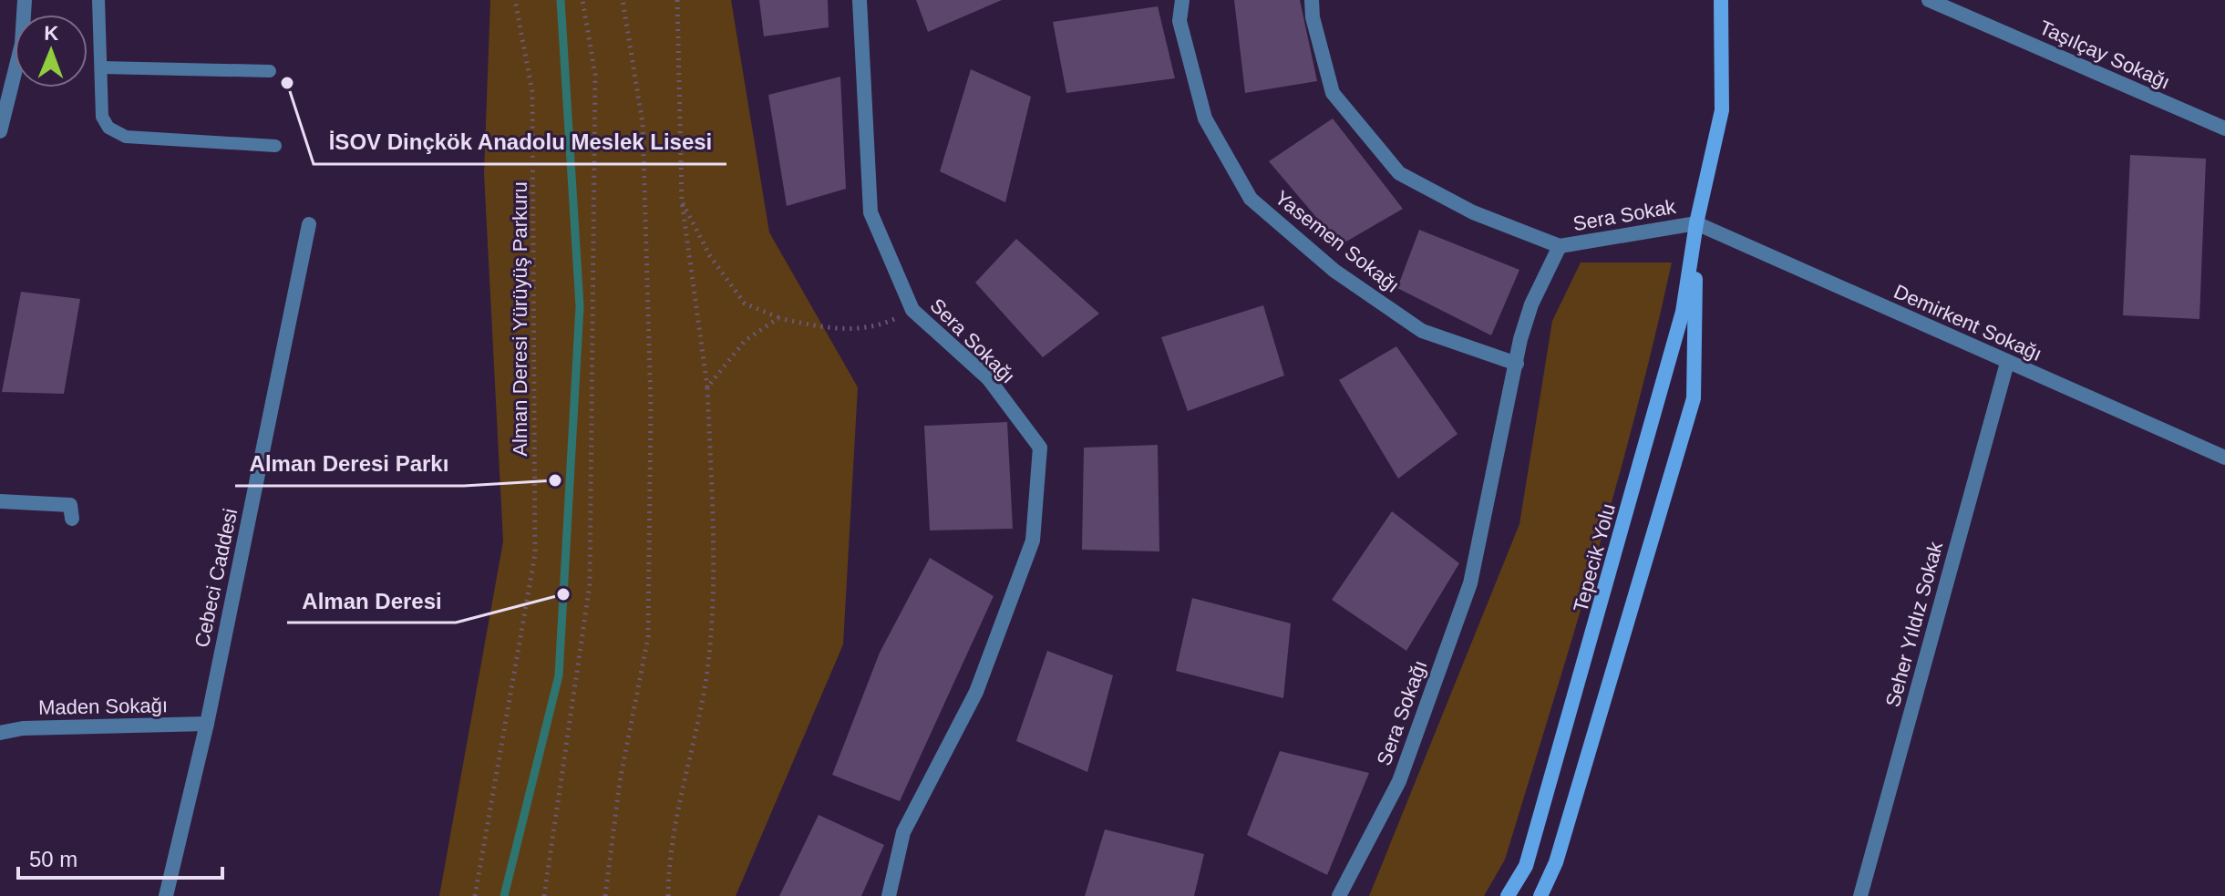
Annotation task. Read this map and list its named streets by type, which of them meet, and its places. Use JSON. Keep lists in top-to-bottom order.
{
  "streets": {
    "main road": ["Tepecik Yolu"],
    "street": [
      "Taşılçay Sokağı",
      "Sera Sokak",
      "Yasemen Sokağı",
      "Demirkent Sokağı",
      "Sera Sokağı",
      "Cebeci Caddesi",
      "Seher Yıldız Sokak",
      "Maden Sokağı"
    ],
    "path": ["Alman Deresi Yürüyüş Parkuru"]
  },
  "crossings": [
    ["Sera Sokak", "Demirkent Sokağı"],
    ["Sera Sokak", "Sera Sokağı"],
    ["Sera Sokak", "Tepecik Yolu"],
    ["Yasemen Sokağı", "Sera Sokağı"],
    ["Demirkent Sokağı", "Tepecik Yolu"],
    ["Demirkent Sokağı", "Seher Yıldız Sokak"],
    ["Cebeci Caddesi", "Maden Sokağı"]
  ],
  "places": ["İSOV Dinçkök Anadolu Meslek Lisesi", "Alman Deresi Parkı", "Alman Deresi"],
  "scale_bar": "50 m",
  "north": "top"
}
